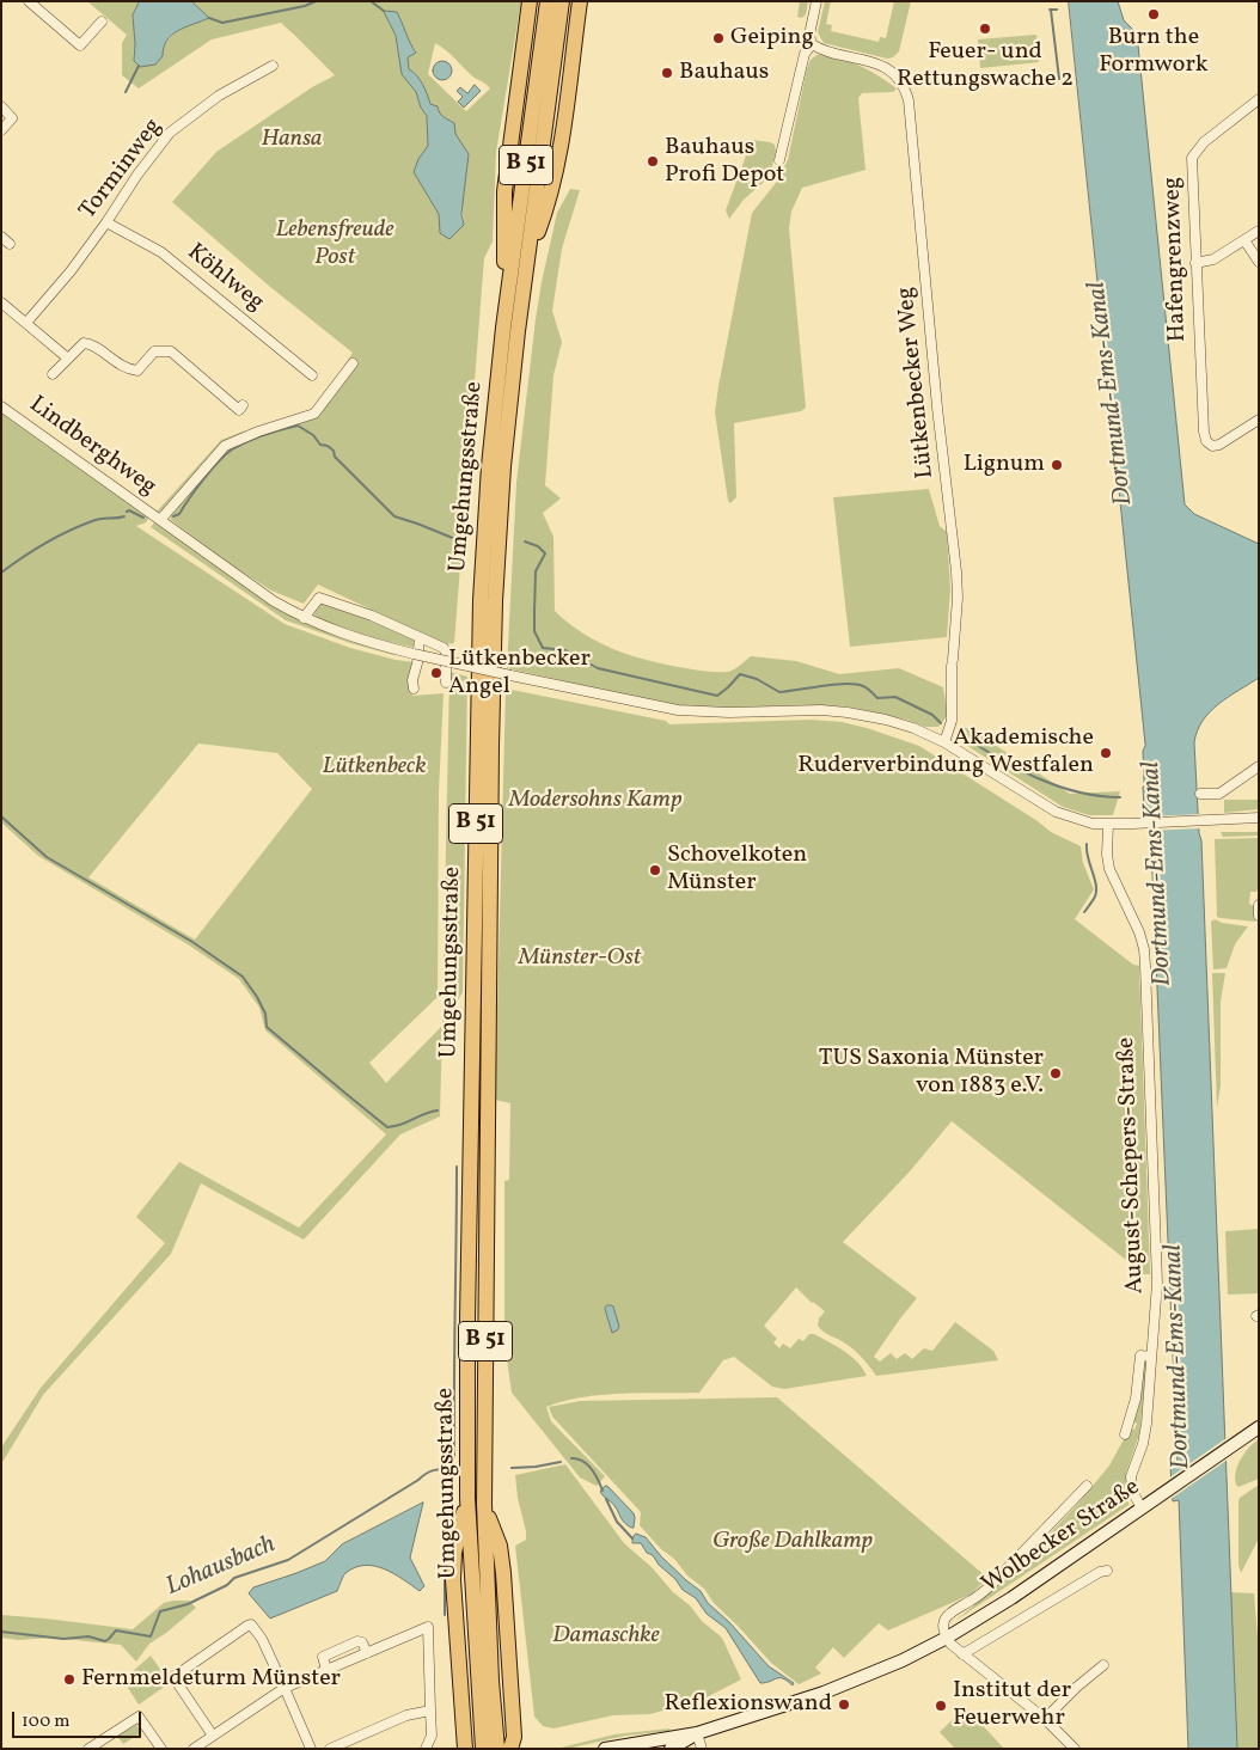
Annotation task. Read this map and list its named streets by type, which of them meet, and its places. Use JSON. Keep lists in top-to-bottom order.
{
  "streets": {
    "highway": ["B 51", "Umgehungsstraße"],
    "main road": ["Wolbecker Straße"],
    "street": [
      "Torminweg",
      "Hafengrenzweg",
      "Köhlweg",
      "Lütkenbecker Weg",
      "Lindberghweg",
      "August-Schepers-Straße"
    ]
  },
  "crossings": [
    ["B 51", "Umgehungsstraße"],
    ["Torminweg", "Köhlweg"],
    ["Lütkenbecker Weg", "Lindberghweg"],
    ["August-Schepers-Straße", "Wolbecker Straße"]
  ],
  "water": ["Dortmund-Ems-Kanal", "Lohausbach"],
  "parks": [
    "Hansa",
    "Lebensfreude Post",
    "Lütkenbeck",
    "Modersohns Kamp",
    "Münster-Ost",
    "Große Dahlkamp",
    "Damaschke"
  ],
  "places": [
    "Burn the Formwork",
    "Feuer- und Rettungswache 2",
    "Geiping",
    "Bauhaus",
    "Bauhaus Profi Depot",
    "Lignum",
    "Lütkenbecker Angel",
    "Akademische Ruderverbindung Westfalen",
    "Schovelkoten Münster",
    "TUS Saxonia Münster von 1883 e.V.",
    "Fernmeldeturm Münster",
    "Reflexionswand",
    "Institut der Feuerwehr"
  ],
  "scale_bar": "100 m"
}
